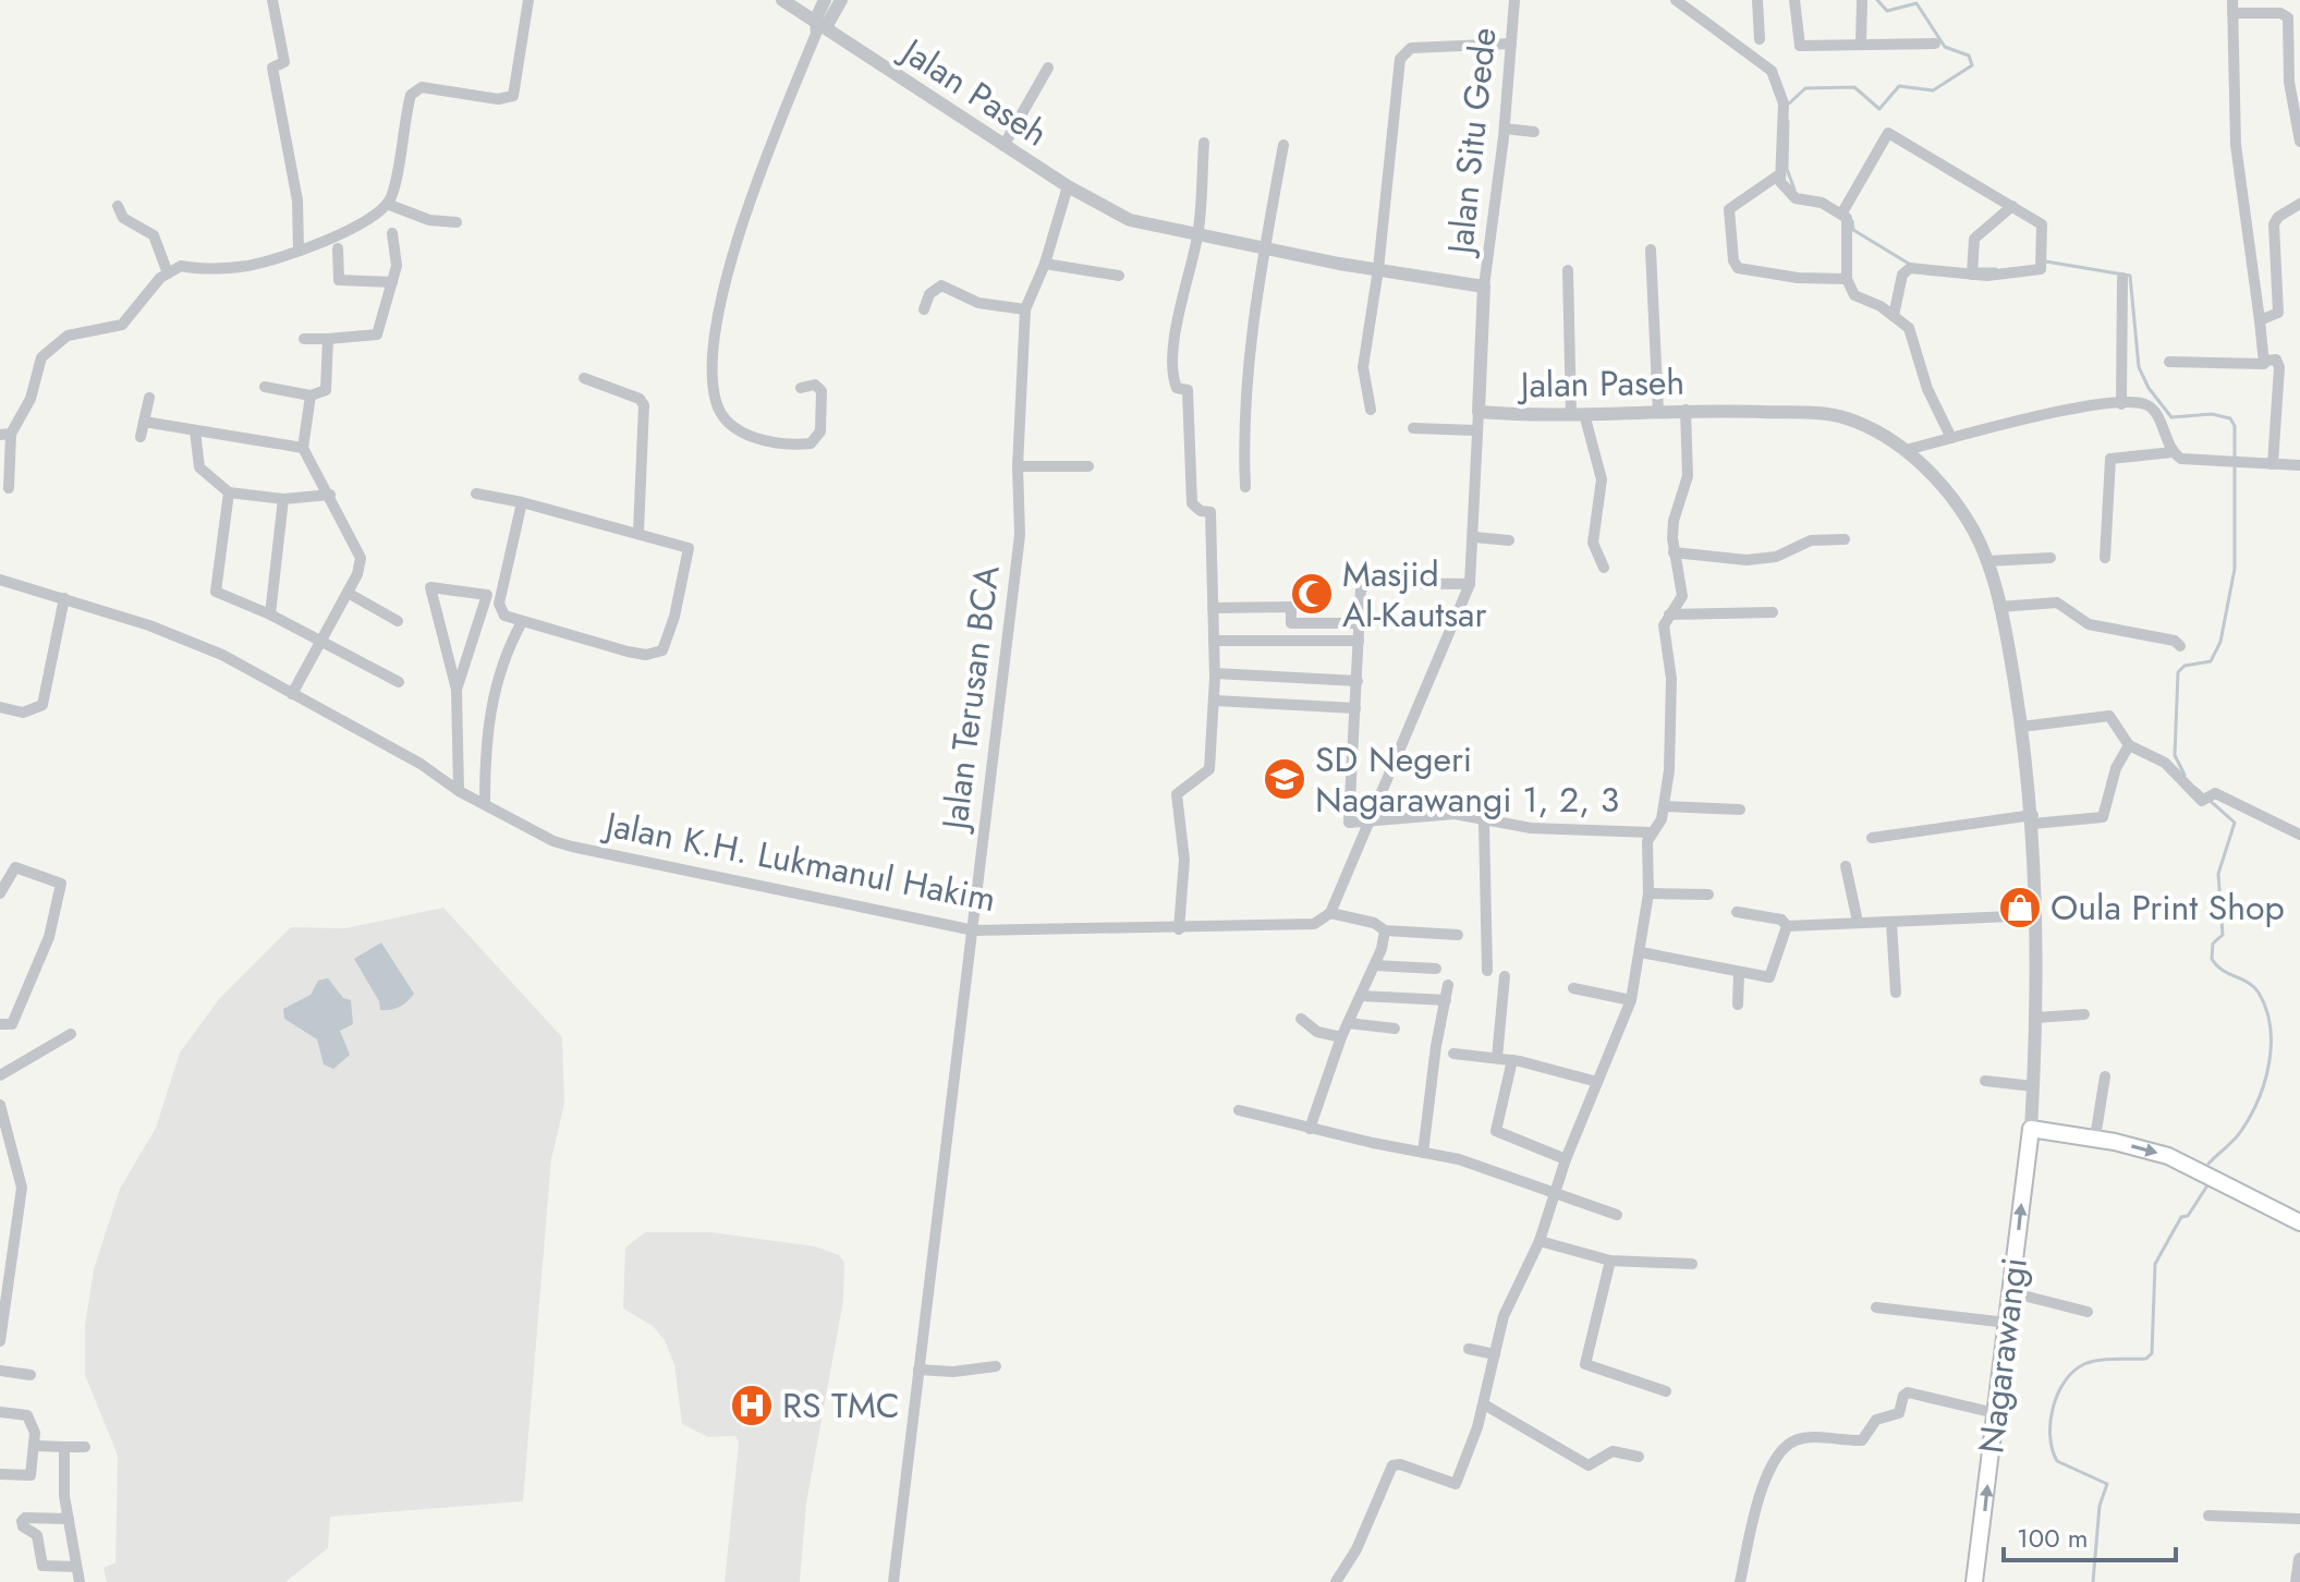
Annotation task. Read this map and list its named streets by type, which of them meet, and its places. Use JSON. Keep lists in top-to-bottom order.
{
  "streets": {
    "main road": ["Nagarawangi"],
    "street": [
      "Jalan Paseh",
      "Jalan Situ Gede",
      "Jalan Terusan BCA",
      "Jalan K.H. Lukmanul Hakim"
    ]
  },
  "crossings": [
    ["Jalan Paseh", "Jalan Situ Gede"],
    ["Jalan Paseh", "Jalan Terusan BCA"],
    ["Jalan Paseh", "Nagarawangi"],
    ["Jalan Terusan BCA", "Jalan K.H. Lukmanul Hakim"]
  ],
  "one_way": ["Nagarawangi"],
  "places": {
    "mosque": ["Masjid Al-Kautsar"],
    "school or university": ["SD Negeri Nagarawangi 1, 2, 3"],
    "shop": ["Oula Print Shop"],
    "hospital": ["RS TMC"]
  },
  "scale_bar": "100 m"
}
